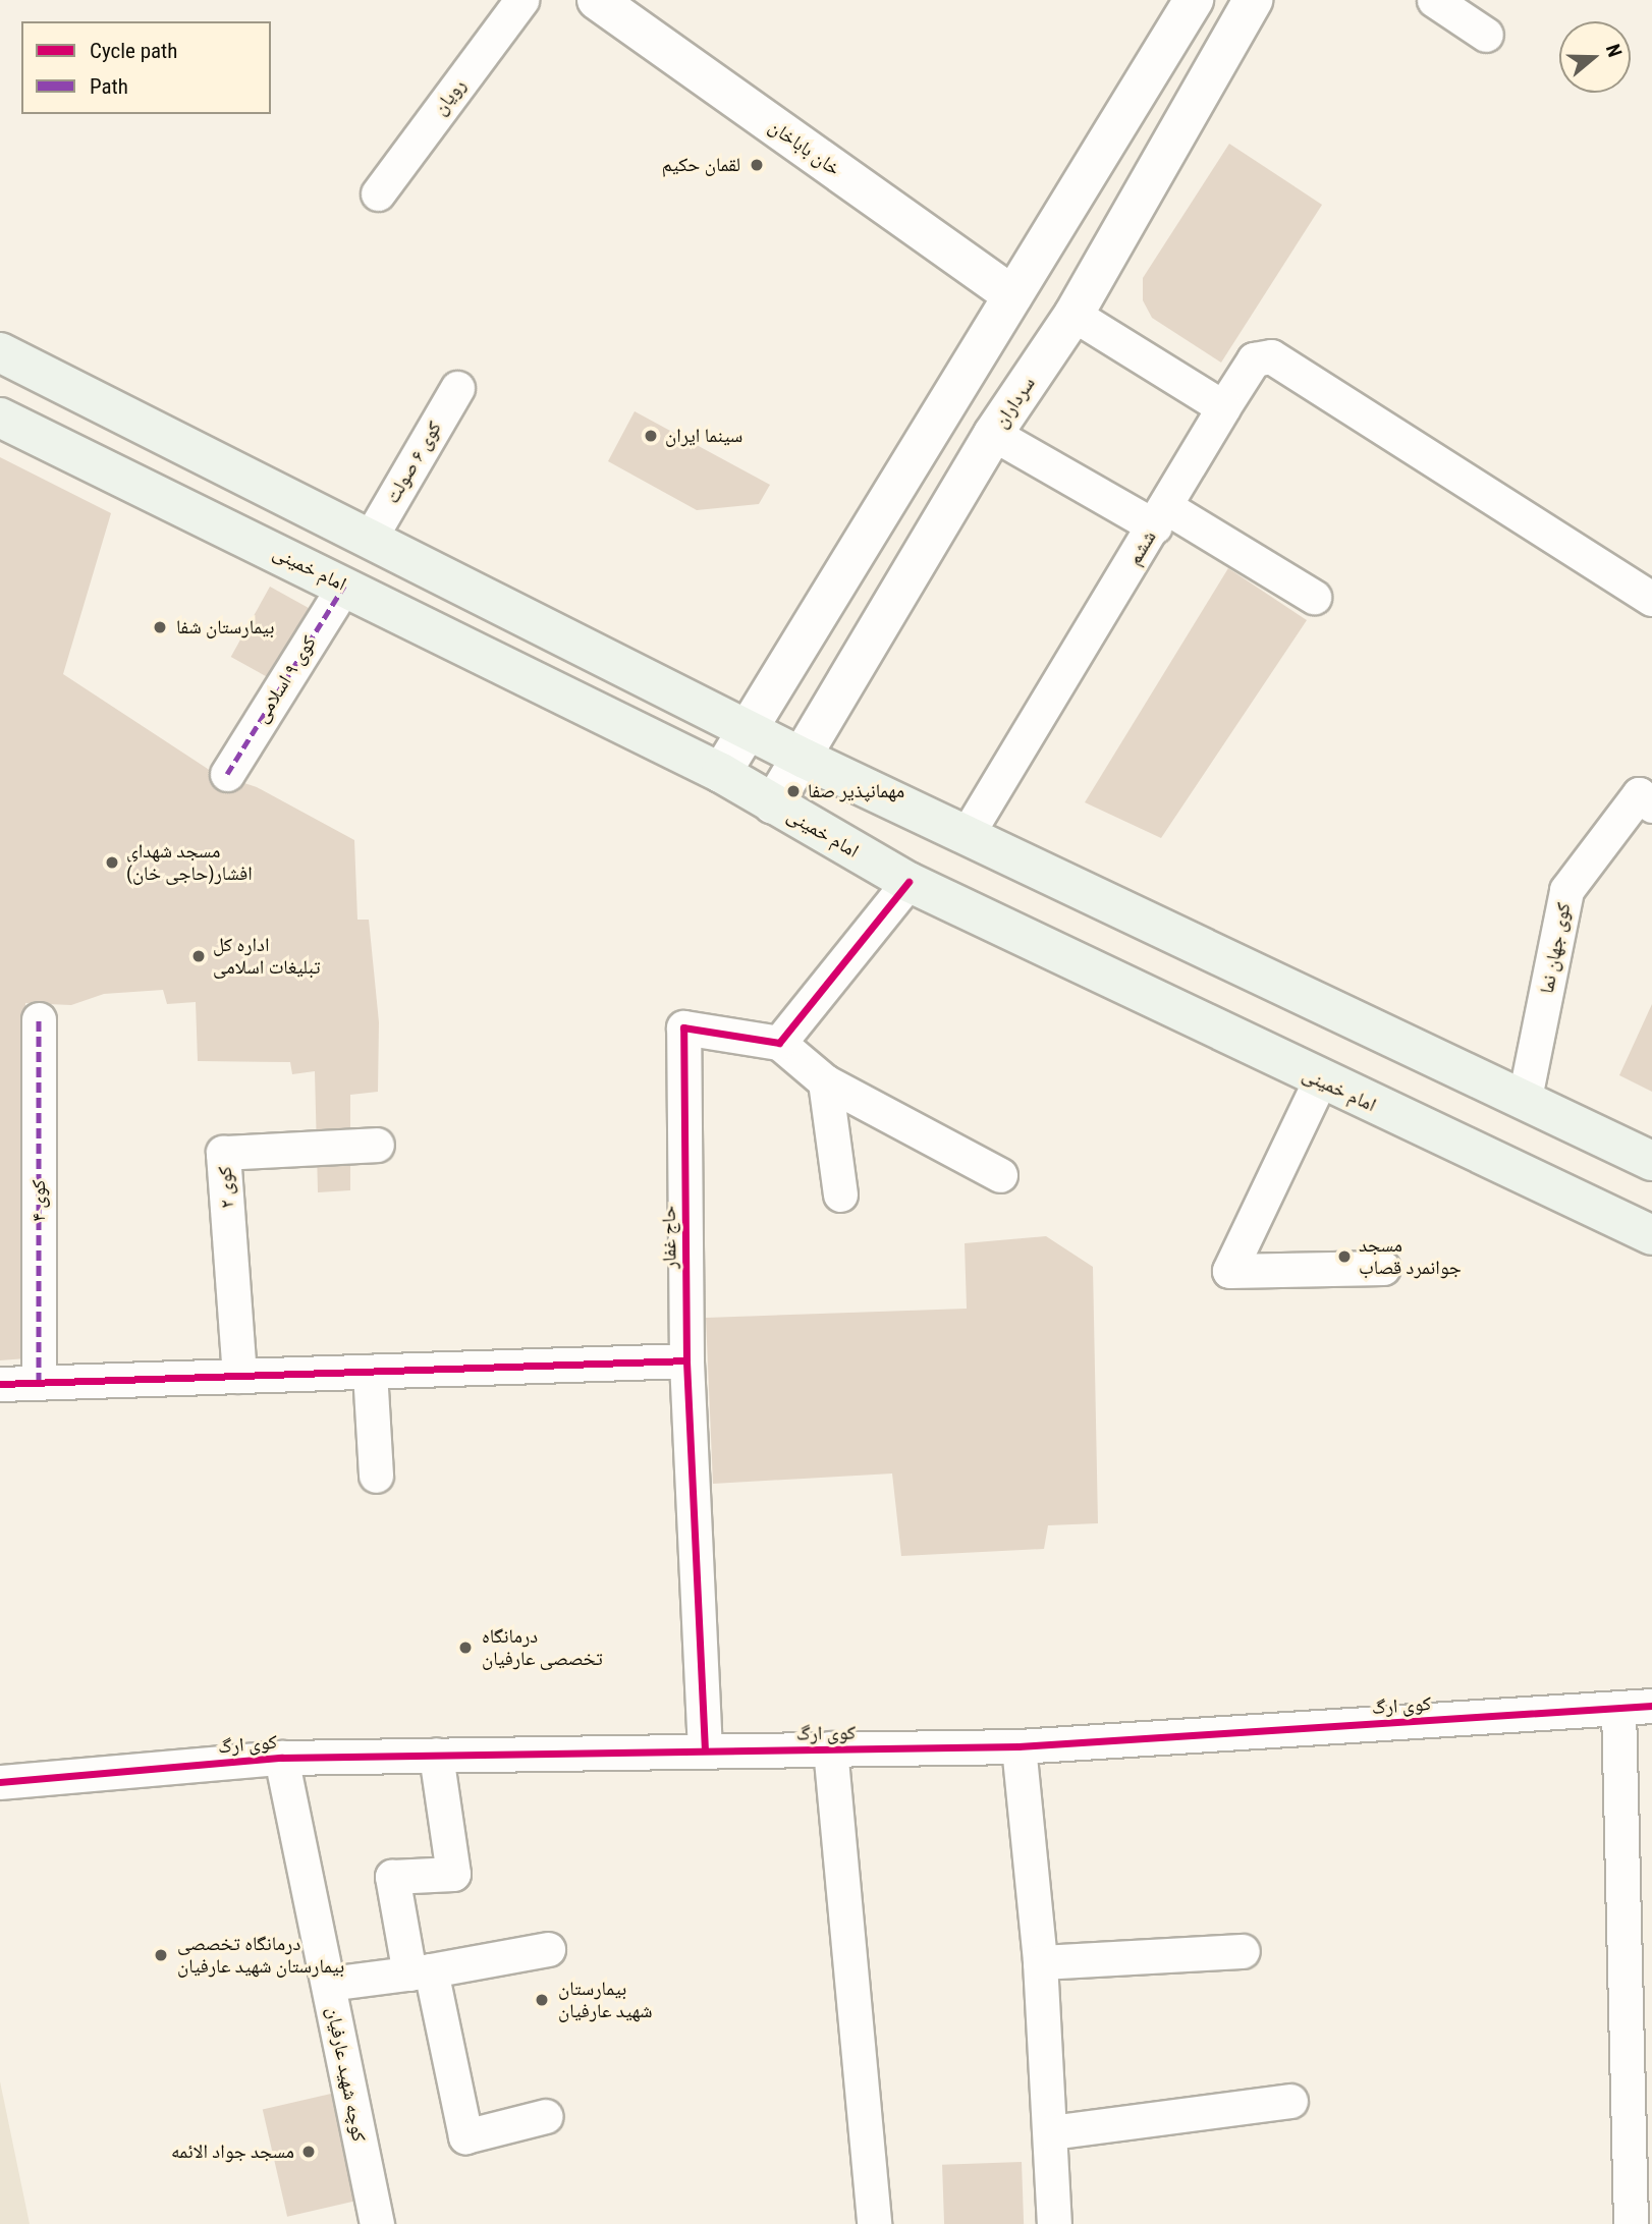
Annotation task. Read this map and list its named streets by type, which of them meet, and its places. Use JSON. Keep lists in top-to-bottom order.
{
  "streets": {
    "main road": ["خان باباخان", "سرداران", "امام خمینی"],
    "street": [
      "رویان",
      "کوی ۶ صولت",
      "ششم",
      "کوی ۹ اسلامی",
      "کوی جهان نما",
      "کوی ۲",
      "کوی ۴",
      "حاج غفار",
      "کوی ارگ",
      "کوچه شهید عارفیان"
    ]
  },
  "crossings": [
    ["سرداران", "امام خمینی"],
    ["امام خمینی", "کوی ۹ اسلامی"],
    ["حاج غفار", "کوی ارگ"],
    ["کوی ارگ", "کوچه شهید عارفیان"]
  ],
  "places": [
    "لقمان حکیم",
    "سینما ایران",
    "بیمارستان شفا",
    "مهمانپذیر صفا",
    "مسجد شهدای افشار(حاجی خان)",
    "اداره کل تبلیغات اسلامی",
    "مسجد جوانمرد قصاب",
    "درمانگاه تخصصی عارفیان",
    "درمانگاه تخصصی بیمارستان شهید عارفیان",
    "بیمارستان شهید عارفیان",
    "مسجد جواد الائمه"
  ],
  "legend": ["Cycle path", "Path"],
  "north": "right"
}
